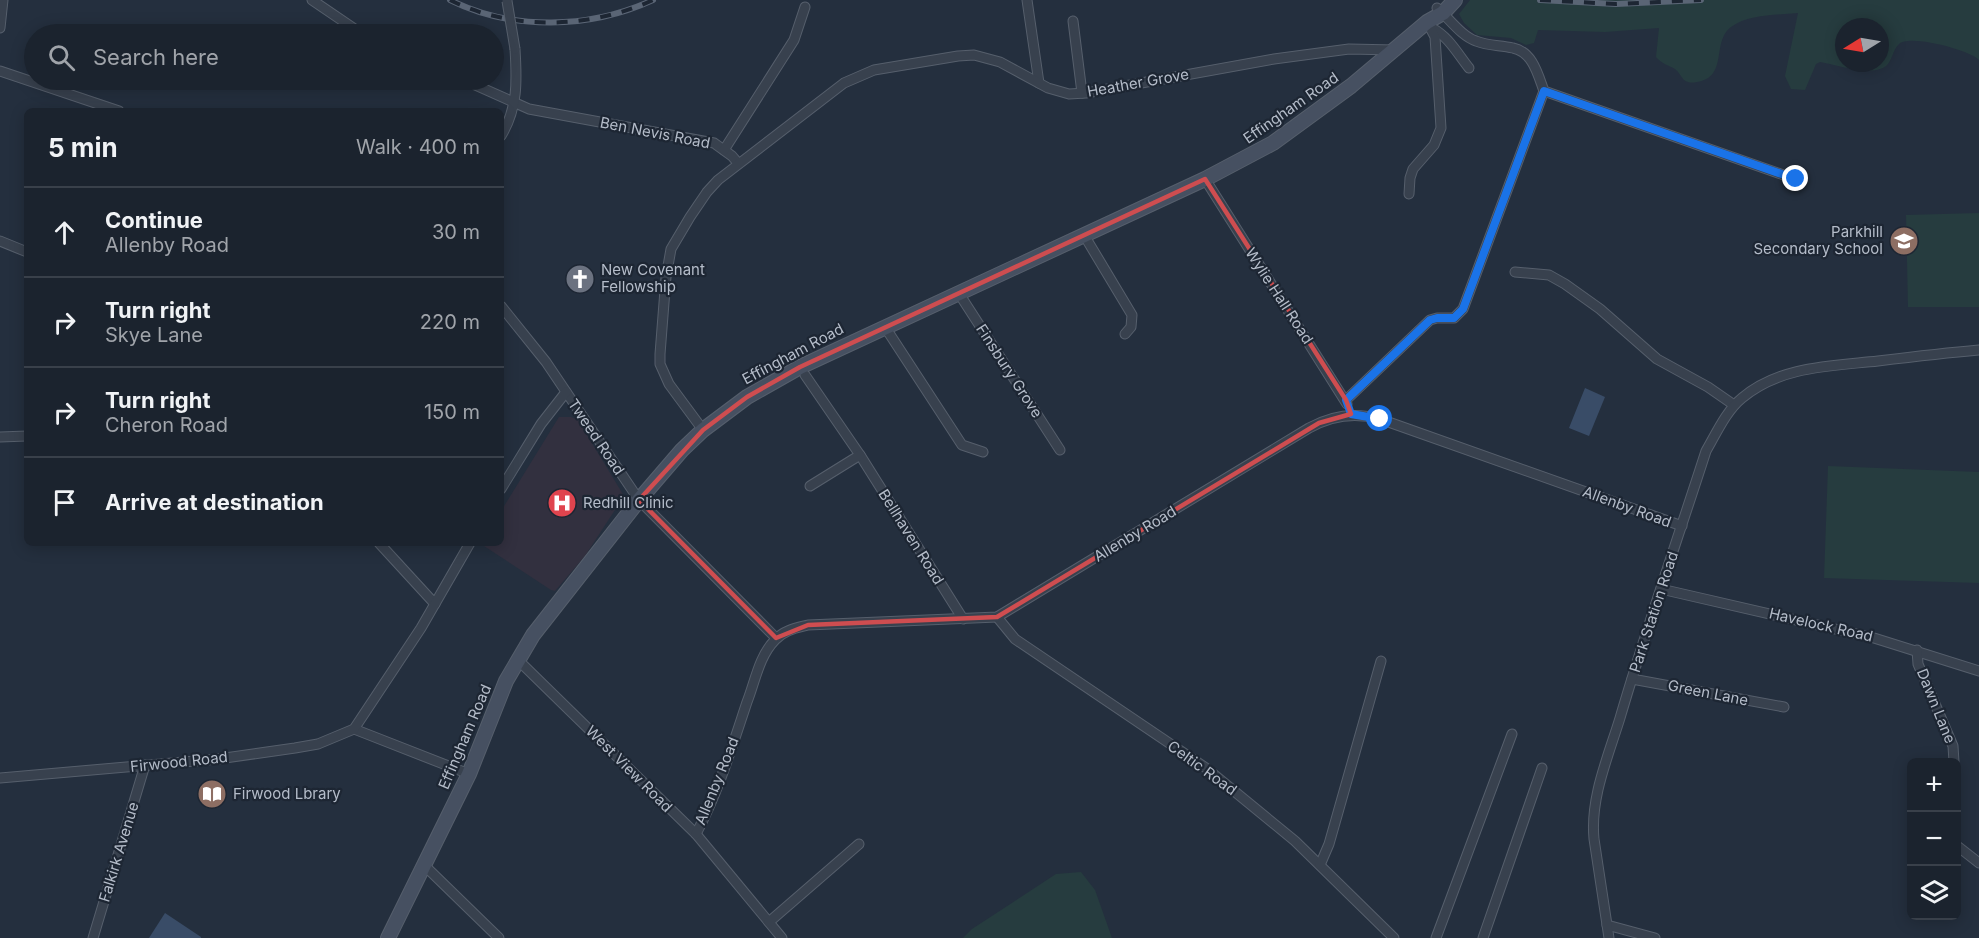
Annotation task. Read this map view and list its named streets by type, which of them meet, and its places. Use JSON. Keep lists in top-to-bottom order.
{
  "streets": {
    "street": [
      "Heather Grove",
      "Effingham Road",
      "Ben Nevis Road",
      "Wylie Hall Road",
      "Finsbury Grove",
      "Tweed Road",
      "Allenby Road",
      "Bellhaven Road",
      "Park Station Road",
      "Havelock Road",
      "Green Lane",
      "Dawn Lane",
      "Firwood Road",
      "Celtic Road",
      "West View Road",
      "Falkirk Avenue"
    ]
  },
  "crossings": [
    ["Heather Grove", "Effingham Road"],
    ["Heather Grove", "Ben Nevis Road"],
    ["Effingham Road", "Wylie Hall Road"],
    ["Effingham Road", "Finsbury Grove"],
    ["Effingham Road", "Tweed Road"],
    ["Effingham Road", "West View Road"],
    ["Wylie Hall Road", "Allenby Road"],
    ["Tweed Road", "Allenby Road"],
    ["Allenby Road", "Bellhaven Road"],
    ["Allenby Road", "Park Station Road"],
    ["Allenby Road", "Celtic Road"],
    ["Allenby Road", "West View Road"],
    ["Park Station Road", "Havelock Road"],
    ["Park Station Road", "Green Lane"],
    ["Havelock Road", "Dawn Lane"],
    ["Firwood Road", "Falkirk Avenue"]
  ],
  "places": {
    "school or university": ["Parkhill Secondary School"],
    "church": ["New Covenant Fellowship"],
    "hospital": ["Redhill Clinic"],
    "library": ["Firwood Lbrary"]
  },
  "north": "left",
  "page": {
    "search": "Search here",
    "heading": ["5 min", "Walk · 400 m"],
    "list": [
      ["Continue", "Allenby Road", "30 m"],
      ["Turn right", "Skye Lane", "220 m"],
      ["Turn right", "Cheron Road", "150 m"],
      "Arrive at destination"
    ],
    "map_buttons": ["+", "−"]
  }
}
